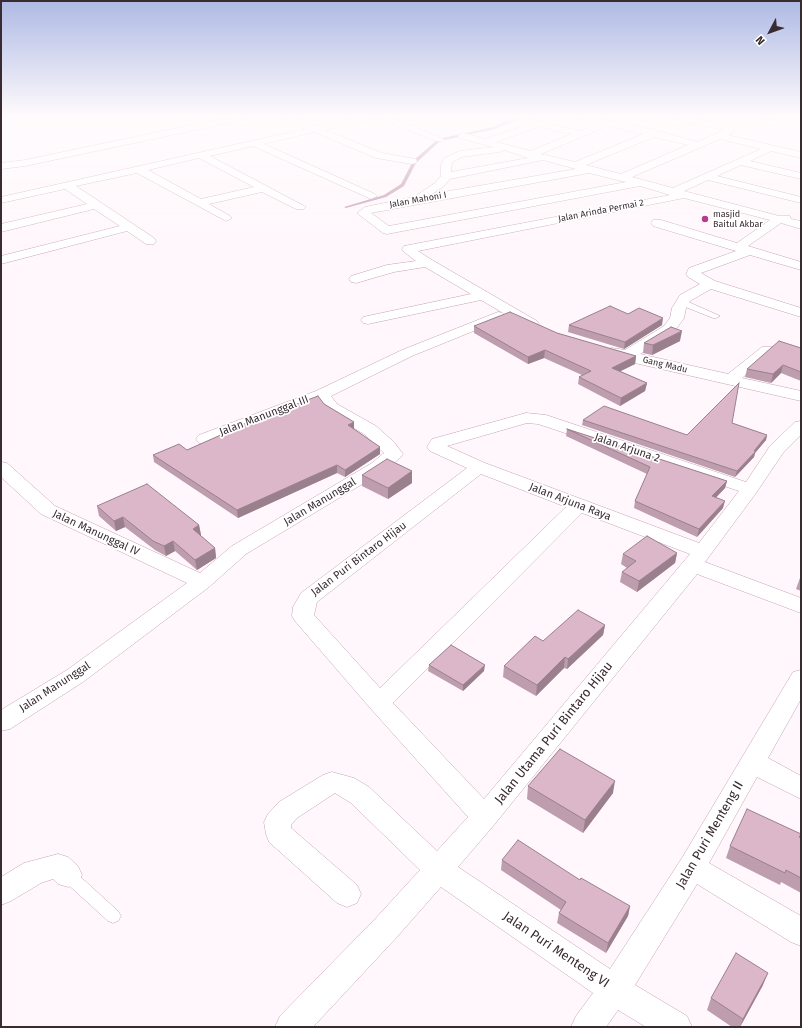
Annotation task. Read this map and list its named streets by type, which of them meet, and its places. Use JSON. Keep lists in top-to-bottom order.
{
  "streets": {
    "street": [
      "Jalan Mahoni I",
      "Jalan Arinda Permai 2",
      "Gang Madu",
      "Jalan Manunggal III",
      "Jalan Arjuna 2",
      "Jalan Manunggal",
      "Jalan Arjuna Raya",
      "Jalan Manunggal IV",
      "Jalan Puri Bintaro Hijau",
      "Jalan Utama Puri Bintaro Hijau",
      "Jalan Puri Menteng II",
      "Jalan Puri Menteng VI"
    ]
  },
  "crossings": [
    ["Jalan Mahoni I", "Jalan Arinda Permai 2"],
    ["Jalan Manunggal III", "Jalan Manunggal"],
    ["Jalan Arjuna 2", "Jalan Arjuna Raya"],
    ["Jalan Arjuna 2", "Jalan Utama Puri Bintaro Hijau"],
    ["Jalan Manunggal", "Jalan Manunggal IV"],
    ["Jalan Arjuna Raya", "Jalan Puri Bintaro Hijau"],
    ["Jalan Arjuna Raya", "Jalan Utama Puri Bintaro Hijau"],
    ["Jalan Puri Bintaro Hijau", "Jalan Utama Puri Bintaro Hijau"],
    ["Jalan Utama Puri Bintaro Hijau", "Jalan Puri Menteng VI"],
    ["Jalan Puri Menteng II", "Jalan Puri Menteng VI"]
  ],
  "places": ["masjid Baitul Akbar"],
  "north": "bottom left"
}
